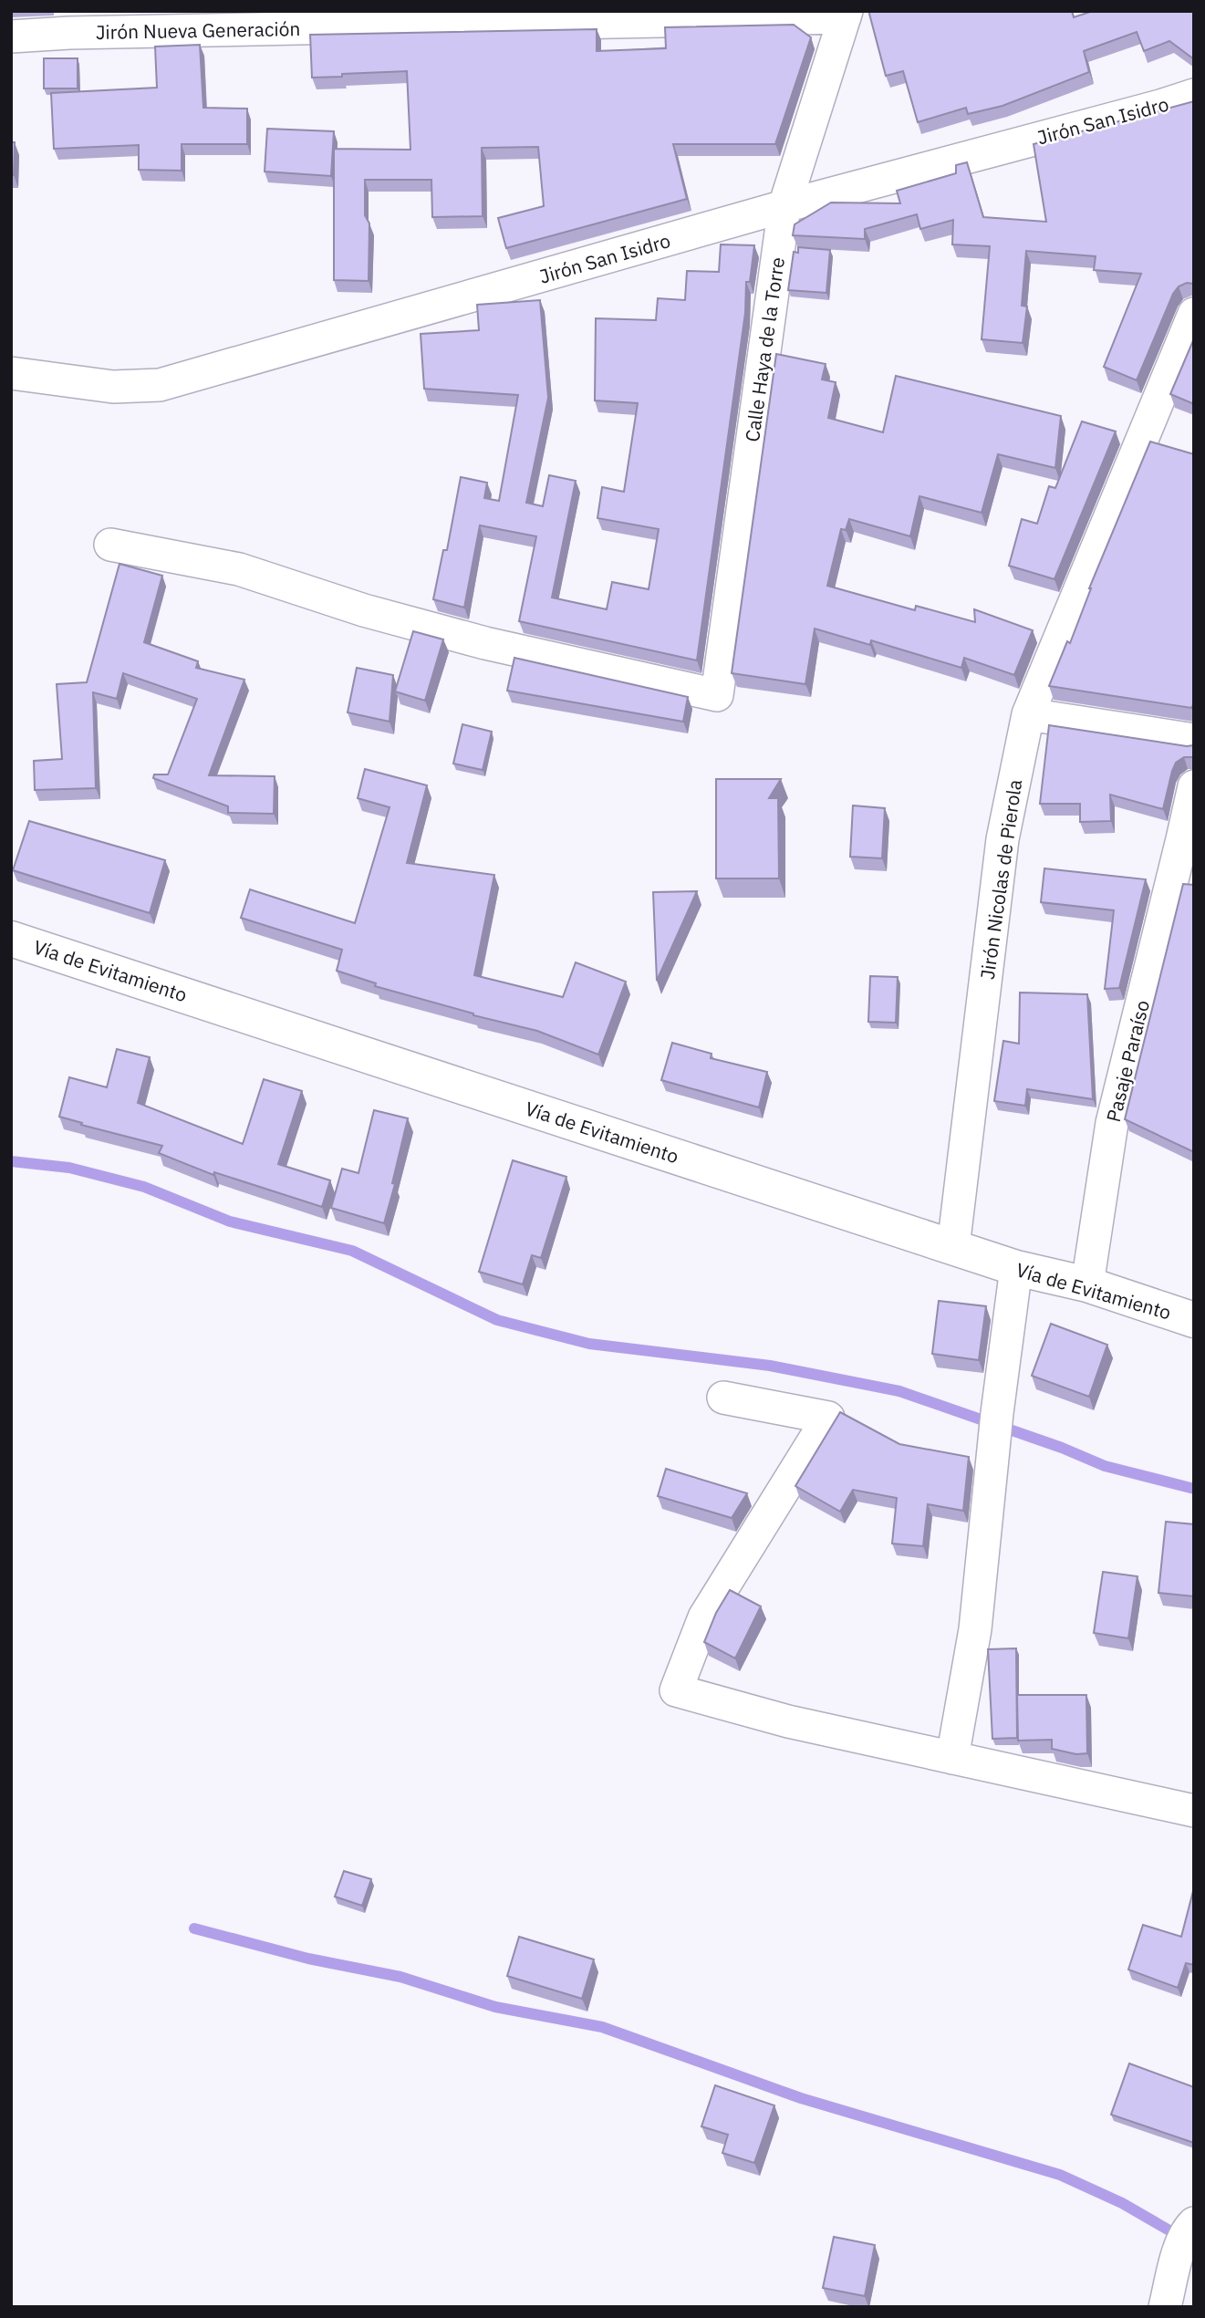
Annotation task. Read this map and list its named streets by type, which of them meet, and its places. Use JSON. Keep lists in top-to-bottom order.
{
  "streets": {
    "highway": ["Vía de Evitamiento"],
    "street": [
      "Jirón Nueva Generación",
      "Jirón San Isidro",
      "Calle Haya de la Torre",
      "Jirón Nicolas de Pierola",
      "Pasaje Paraíso"
    ]
  },
  "crossings": [
    ["Jirón Nueva Generación", "Calle Haya de la Torre"],
    ["Jirón San Isidro", "Calle Haya de la Torre"],
    ["Jirón Nicolas de Pierola", "Vía de Evitamiento"],
    ["Vía de Evitamiento", "Pasaje Paraíso"]
  ]
}
